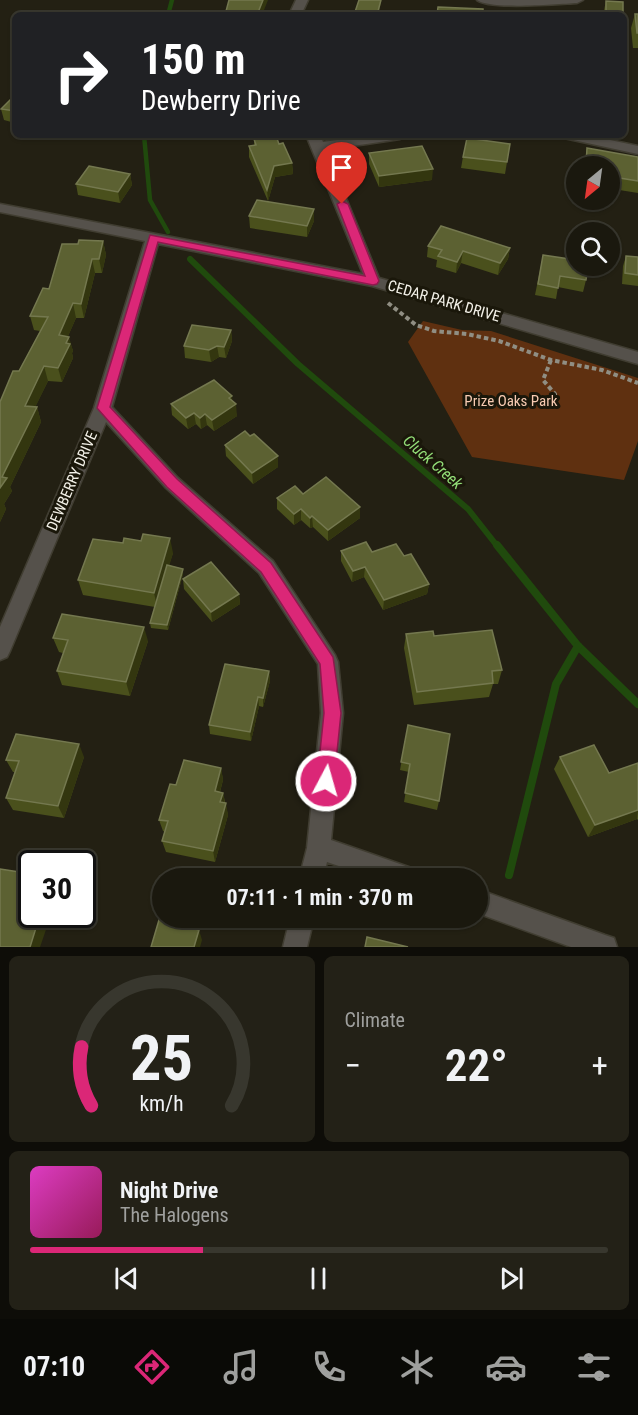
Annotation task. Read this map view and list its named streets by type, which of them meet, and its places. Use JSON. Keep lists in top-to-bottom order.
{
  "streets": {
    "street": ["CEDAR PARK DRIVE", "DEWBERRY DRIVE"]
  },
  "crossings": [
    ["CEDAR PARK DRIVE", "DEWBERRY DRIVE"]
  ],
  "water": ["Cluck Creek"],
  "parks": ["Prize Oaks Park"],
  "north": "bottom left",
  "page": {
    "turn": ["150 m", "Dewberry Drive"],
    "limit": "30",
    "trip": "07:11 · 1 min · 370 m",
    "tile": "Climate",
    "heat": ["−", "22°", "+"],
    "song": ["Night Drive", "The Halogens"],
    "tabs": "07:10",
    "gauge": ["25", "km/h"]
  }
}
